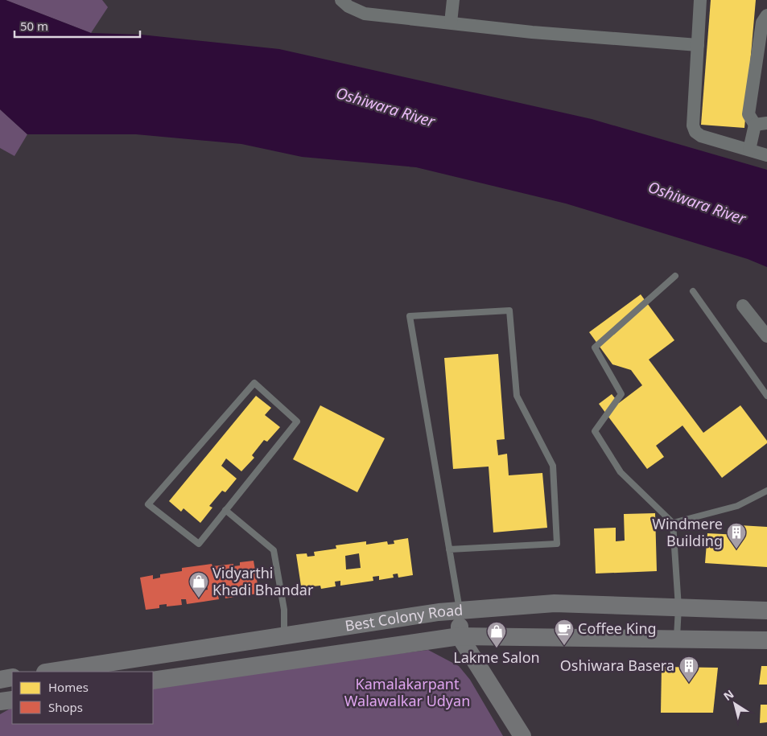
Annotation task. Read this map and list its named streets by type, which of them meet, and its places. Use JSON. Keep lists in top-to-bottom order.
{
  "streets": {
    "street": ["Best Colony Road"]
  },
  "water": ["Oshiwara River"],
  "parks": ["Kamalakarpant Walawalkar Udyan"],
  "places": {
    "building": ["Windmere Building", "Oshiwara Basera"],
    "shop": ["Vidyarthi Khadi Bhandar", "Lakme Salon"],
    "cafe": ["Coffee King"]
  },
  "legend": ["Homes", "Shops"],
  "scale_bar": "50 m",
  "north": "top left"
}
